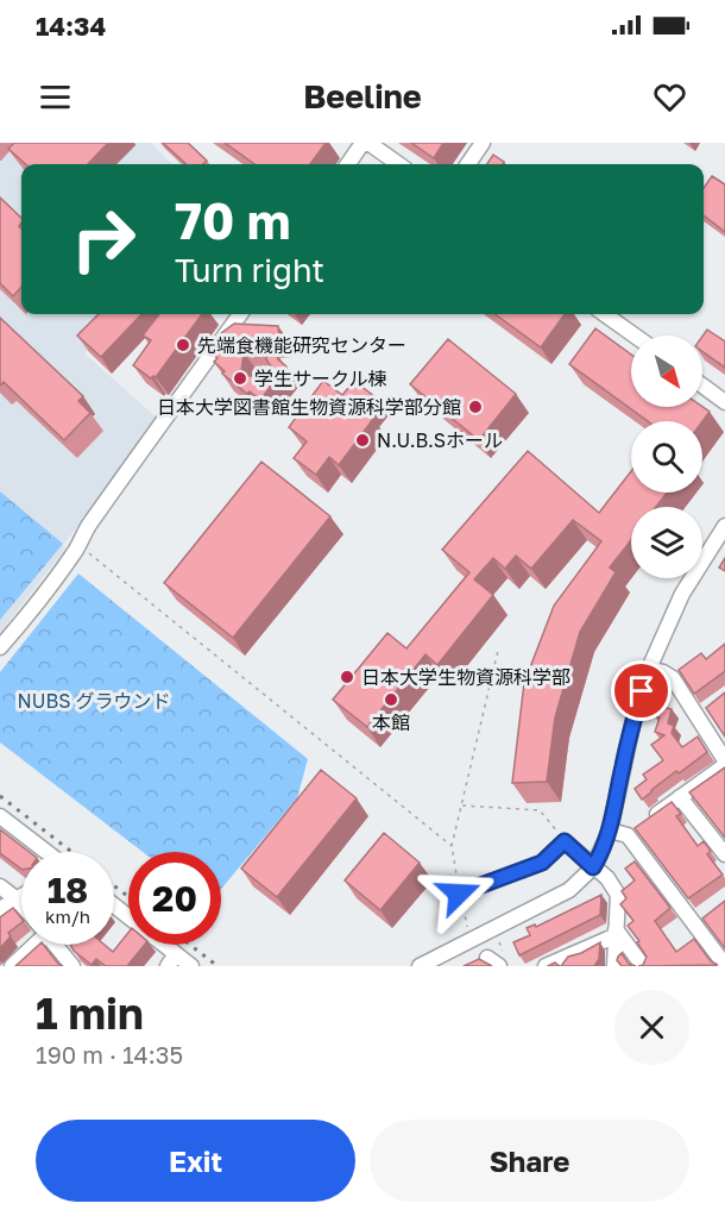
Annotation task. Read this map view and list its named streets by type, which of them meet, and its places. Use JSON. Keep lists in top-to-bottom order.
{
  "parks": ["NUBS グラウンド"],
  "places": [
    "先端食機能研究センター",
    "学生サークル棟",
    "日本大学図書館生物資源科学部分館",
    "N.U.B.Sホール",
    "日本大学生物資源科学部",
    "本館"
  ],
  "north": "bottom right",
  "page": {
    "status": "14:34",
    "header": "Beeline",
    "turn": ["70 m", "Turn right"],
    "speed": "18 km/h",
    "limit": "20",
    "heading": ["1 min", "190 m · 14:35"],
    "buttons": ["Exit", "Share"]
  }
}
